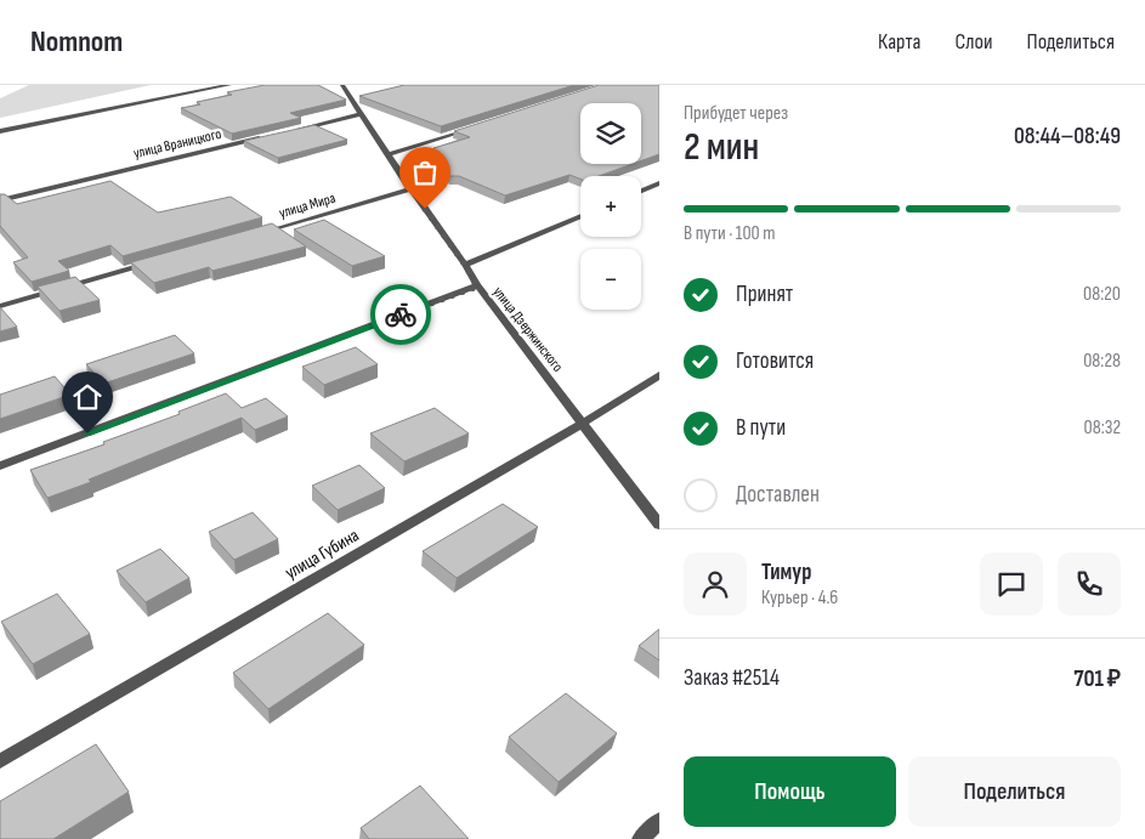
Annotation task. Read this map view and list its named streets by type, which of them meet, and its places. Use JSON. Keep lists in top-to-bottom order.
{
  "streets": {
    "street": [
      "улица Враницкого",
      "улица Мира",
      "улица Дзержинского",
      "улица Губина"
    ]
  },
  "crossings": [
    ["улица Мира", "улица Дзержинского"],
    ["улица Дзержинского", "улица Губина"]
  ],
  "page": {
    "header": "Nomnom",
    "nav": ["Карта", "Слои", "Поделиться"],
    "heading": ["2 мин", "Прибудет через", "08:44–08:49"],
    "panel": [
      "Тимур",
      "Курьер · 4.6",
      "Заказ #2514",
      "701 ₽"
    ],
    "map_buttons": ["+", "−"],
    "bar": "В пути · 100 m",
    "list": [
      ["Принят", "08:20"],
      ["Готовится", "08:28"],
      ["В пути", "08:32"],
      "Доставлен"
    ],
    "buttons": ["Помощь", "Поделиться"]
  }
}
